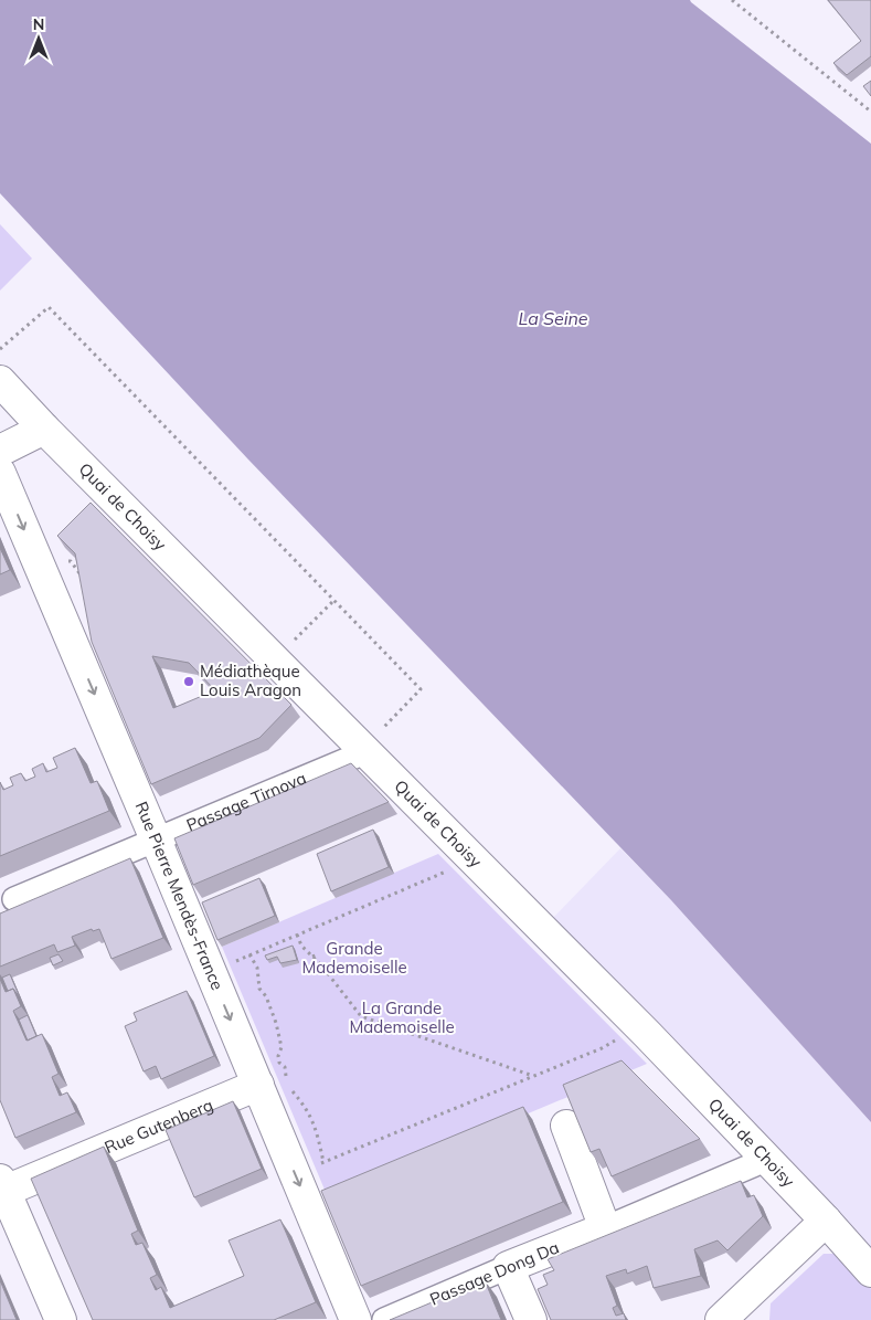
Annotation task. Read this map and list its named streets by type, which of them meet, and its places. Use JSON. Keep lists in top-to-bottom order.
{
  "streets": {
    "street": [
      "Quai de Choisy",
      "Passage Tirnova",
      "Rue Pierre Mendès-France",
      "Rue Gutenberg",
      "Passage Dong Da"
    ]
  },
  "crossings": [
    ["Passage Tirnova", "Rue Pierre Mendès-France"],
    ["Rue Pierre Mendès-France", "Rue Gutenberg"]
  ],
  "one_way": ["Rue Pierre Mendès-France"],
  "water": ["La Seine"],
  "parks": ["Grande Mademoiselle", "La Grande Mademoiselle"],
  "places": ["Médiathèque Louis Aragon"],
  "north": "top"
}
